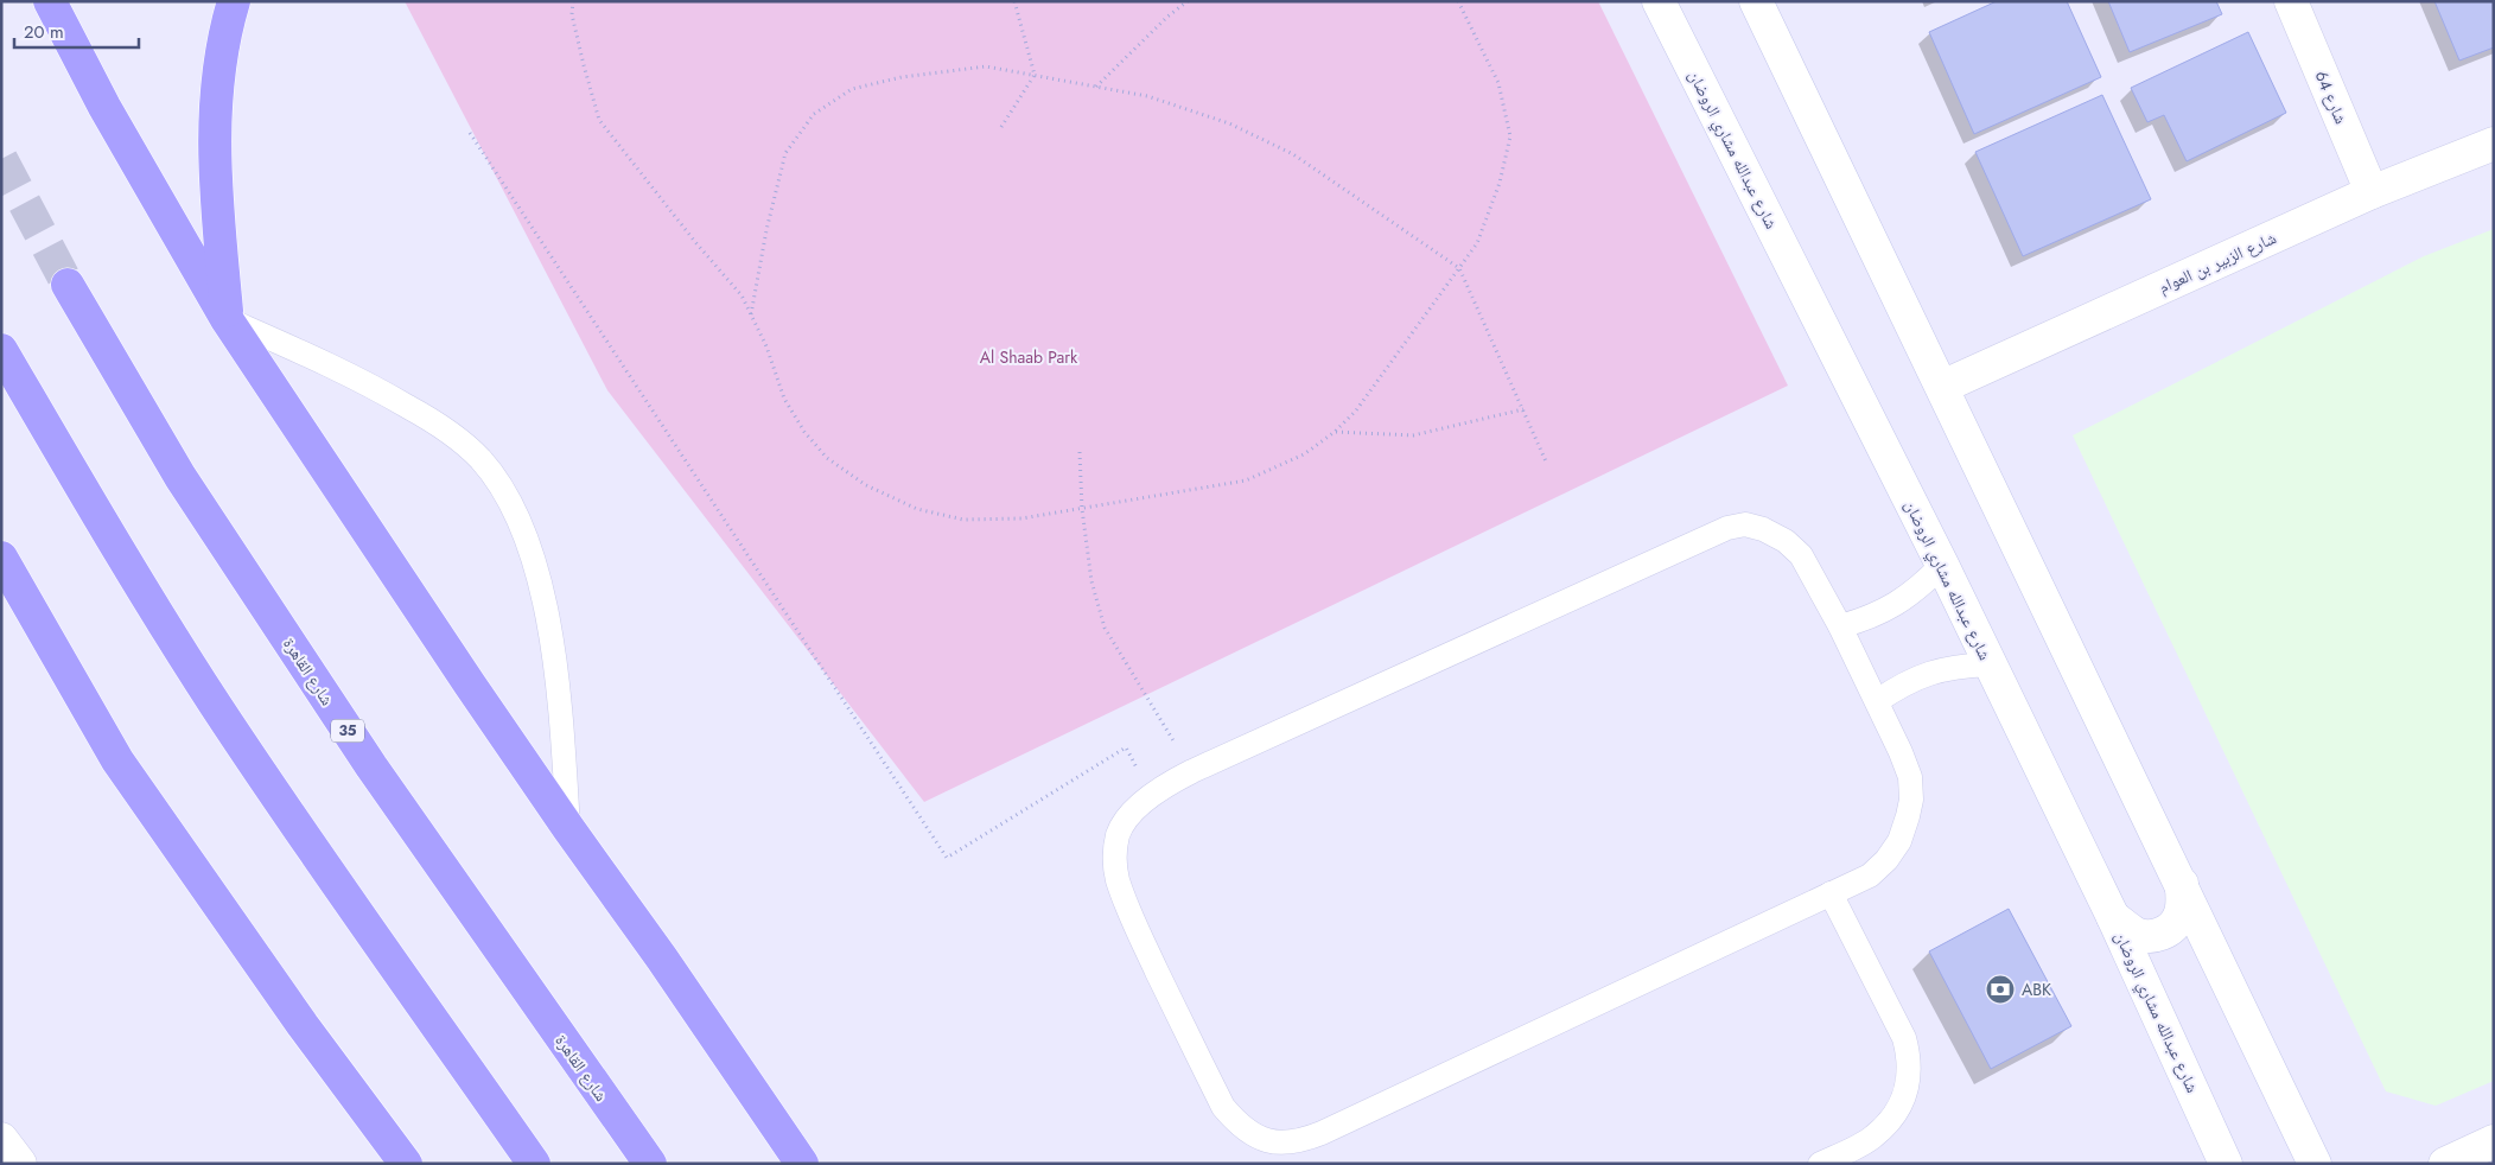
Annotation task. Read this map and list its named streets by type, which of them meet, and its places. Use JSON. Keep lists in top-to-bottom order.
{
  "streets": {
    "main road": ["شارع القاهرة", "35"],
    "street": ["شارع 64", "شارع عبدالله مشاري الروضان", "شارع الزبير بن العوام"]
  },
  "crossings": [
    ["شارع 64", "شارع الزبير بن العوام"]
  ],
  "parks": ["Al Shaab Park"],
  "places": {
    "bank": ["ABK"]
  },
  "scale_bar": "20 m"
}
